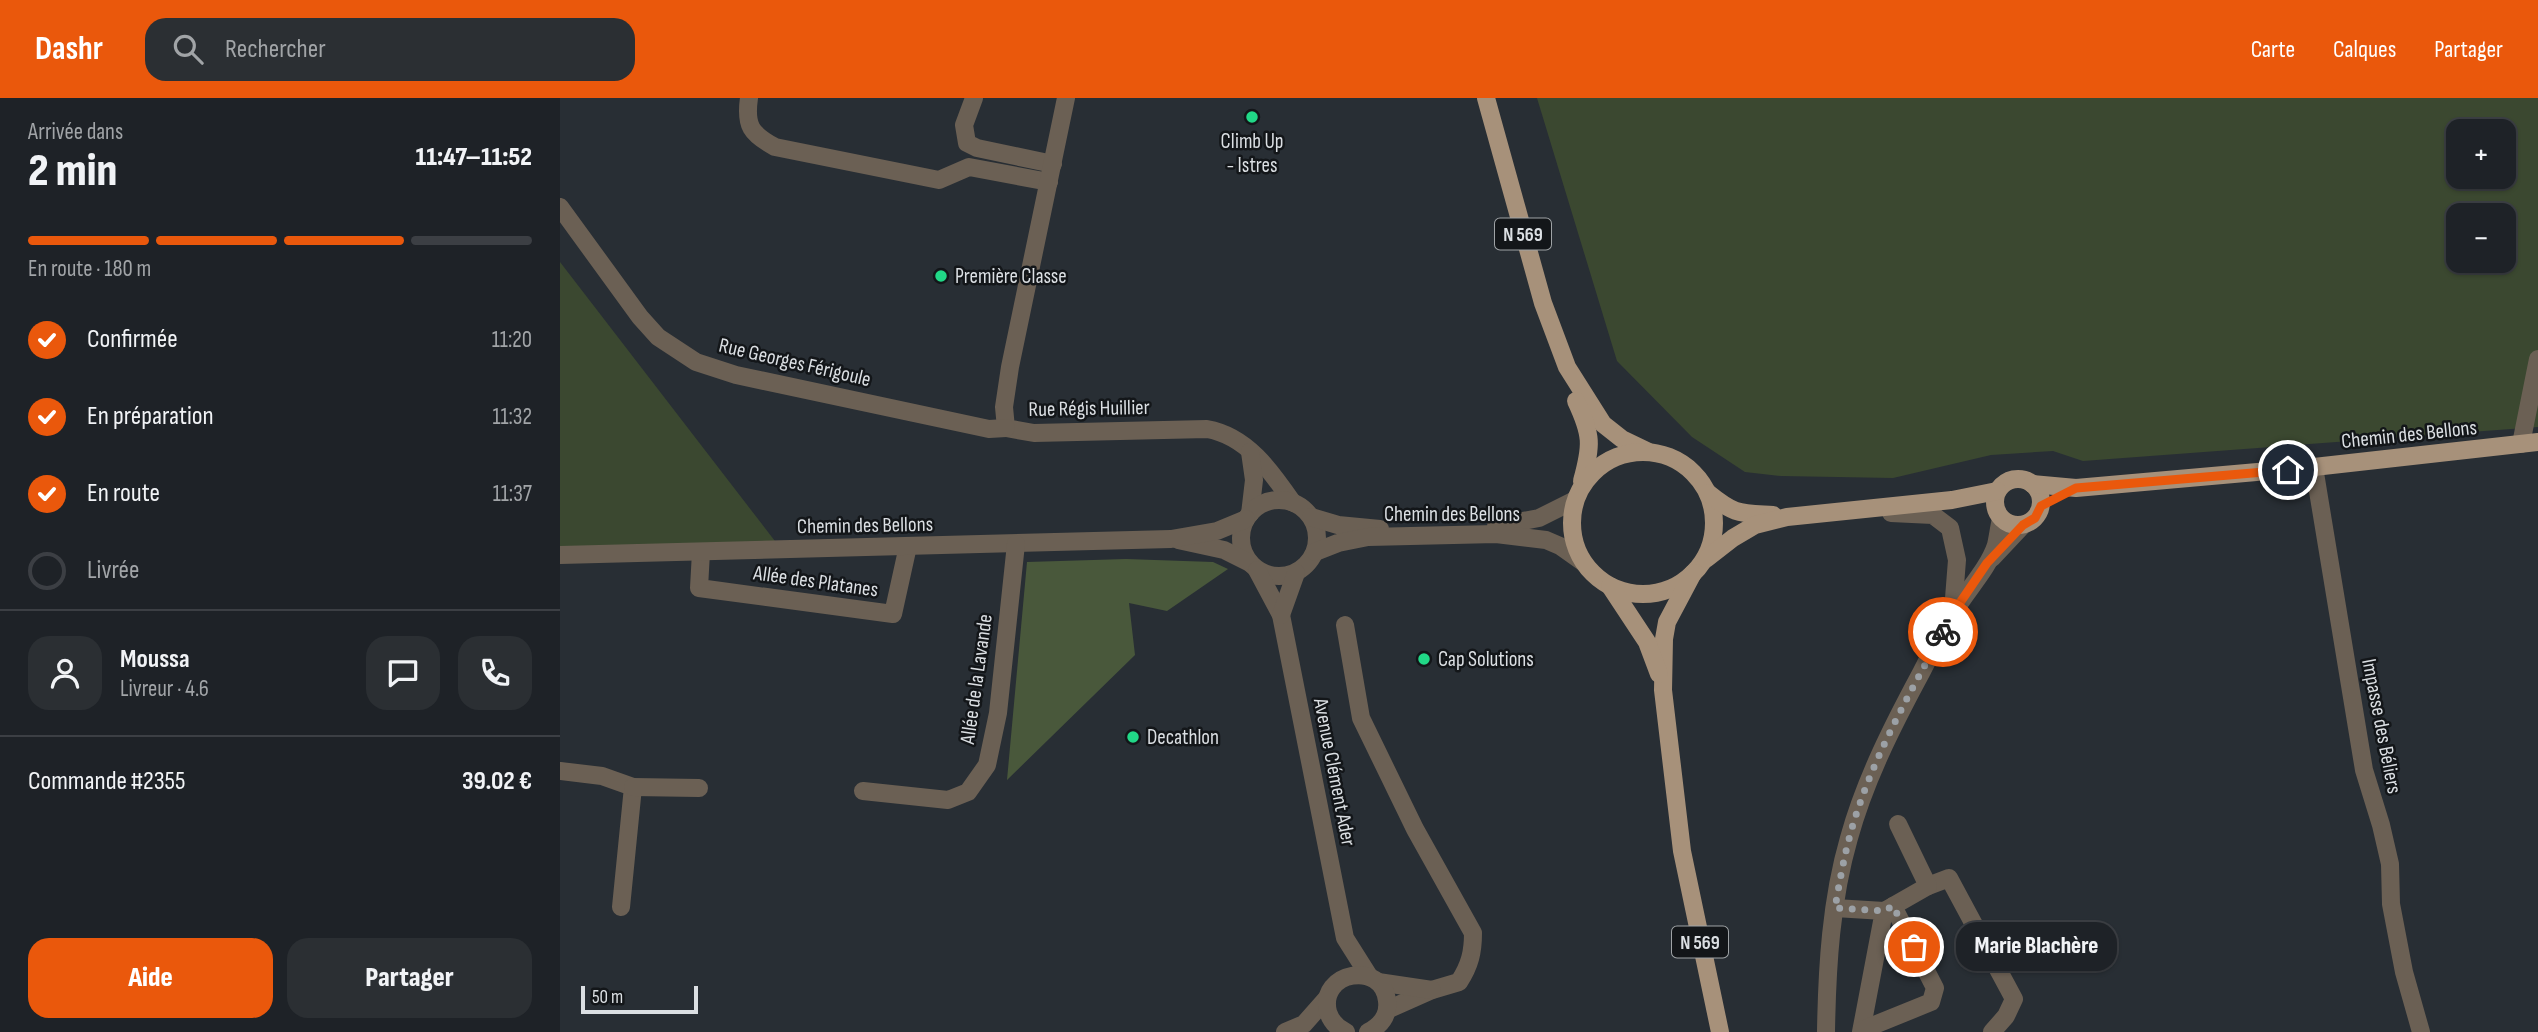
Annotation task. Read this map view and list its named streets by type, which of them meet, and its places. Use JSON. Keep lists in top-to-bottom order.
{
  "streets": {
    "main road": ["N 569", "Chemin des Bellons"],
    "street": [
      "Rue Georges Férigoule",
      "Rue Régis Huillier",
      "Allée des Platanes",
      "Allée de la Lavande",
      "Impasse des Béliers",
      "Avenue Clément Ader"
    ]
  },
  "crossings": [
    ["N 569", "Chemin des Bellons"],
    ["Rue Georges Férigoule", "Rue Régis Huillier"],
    ["Rue Régis Huillier", "Chemin des Bellons"],
    ["Rue Régis Huillier", "Avenue Clément Ader"],
    ["Chemin des Bellons", "Allée des Platanes"],
    ["Chemin des Bellons", "Allée de la Lavande"],
    ["Chemin des Bellons", "Impasse des Béliers"],
    ["Chemin des Bellons", "Avenue Clément Ader"]
  ],
  "places": [
    "Climb Up - Istres",
    "Première Classe",
    "Cap Solutions",
    "Decathlon",
    "Marie Blachère"
  ],
  "scale_bar": "50 m",
  "page": {
    "header": "Dashr",
    "search": "Rechercher",
    "nav": ["Carte", "Calques", "Partager"],
    "heading": ["2 min", "Arrivée dans", "11:47–11:52"],
    "panel": [
      "Moussa",
      "Livreur · 4.6",
      "Commande #2355",
      "39.02 €"
    ],
    "map_buttons": ["+", "−"],
    "bar": "En route · 180 m",
    "list": [
      ["Confirmée", "11:20"],
      ["En préparation", "11:32"],
      ["En route", "11:37"],
      "Livrée"
    ],
    "bubble": "Marie Blachère",
    "buttons": ["Aide", "Partager"],
    "scale": "50 m"
  }
}
